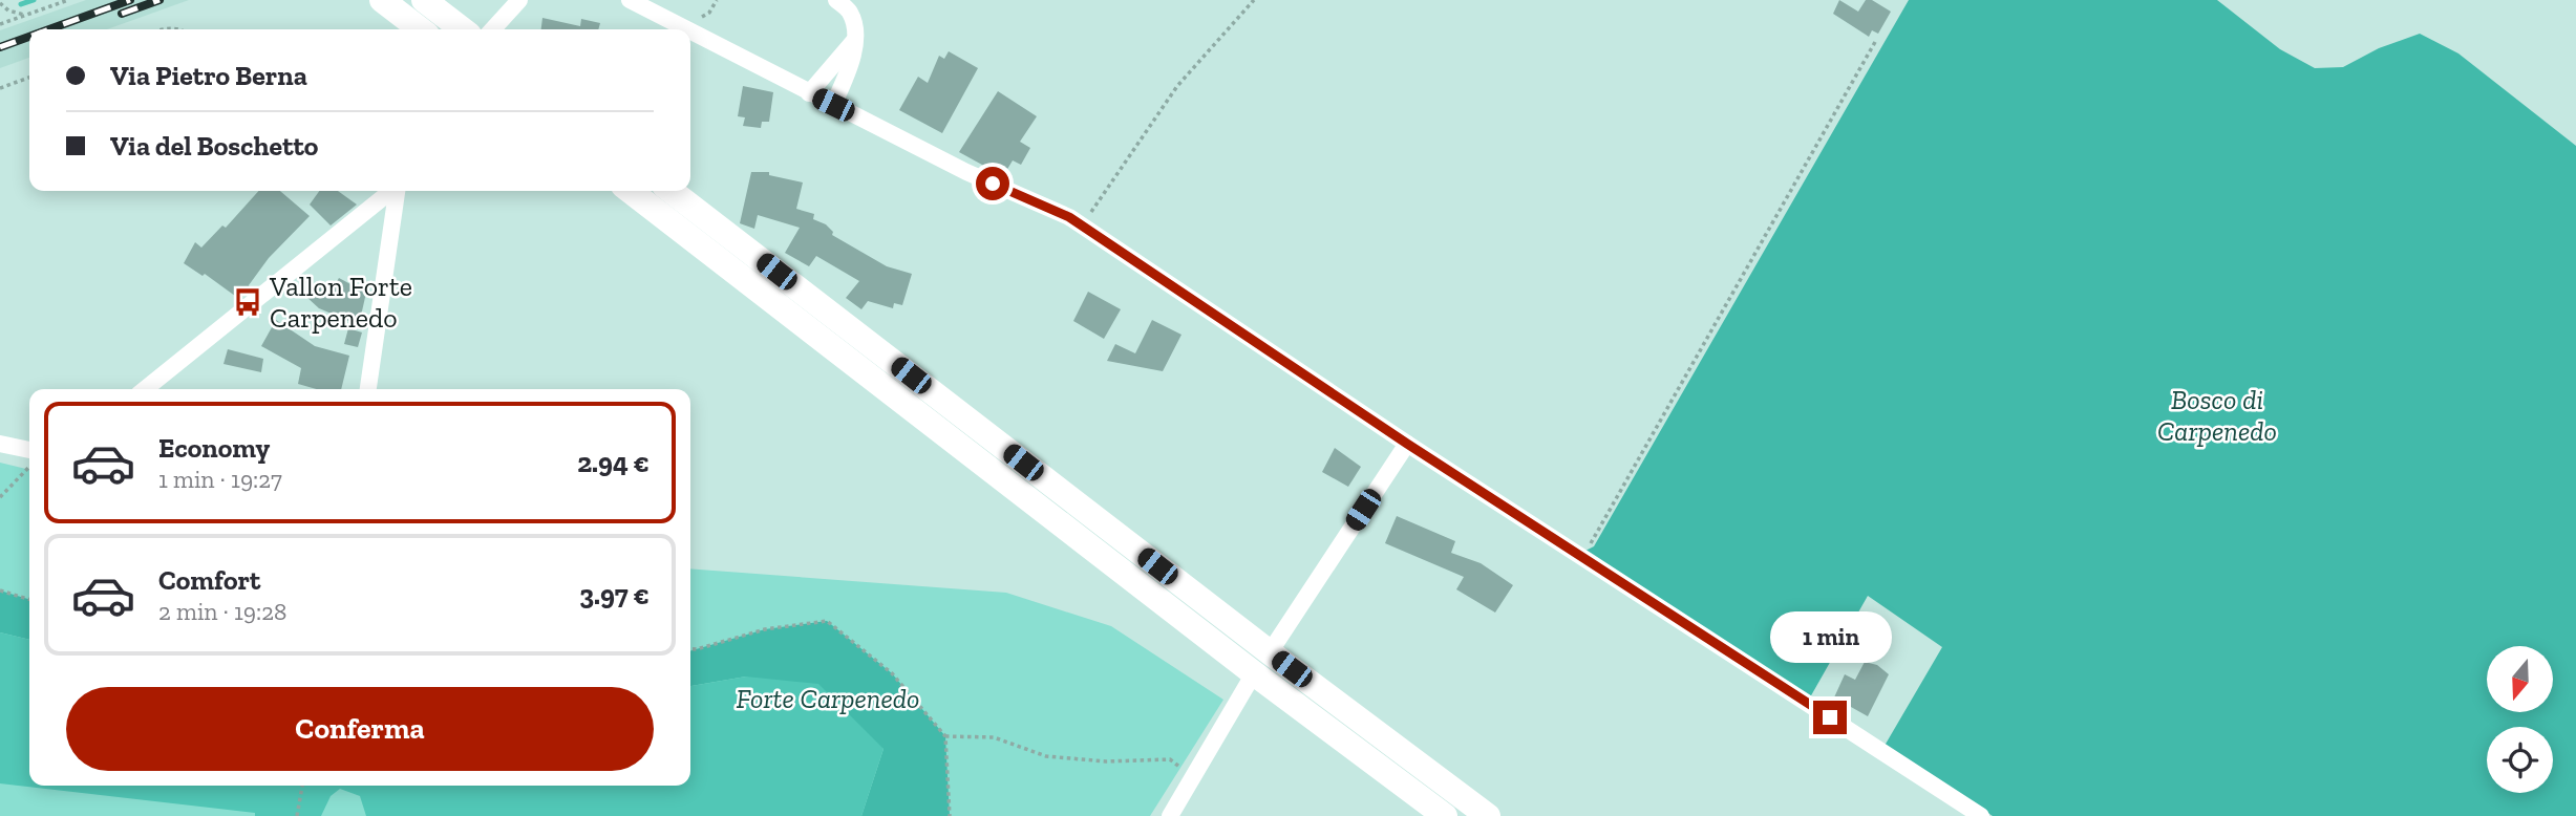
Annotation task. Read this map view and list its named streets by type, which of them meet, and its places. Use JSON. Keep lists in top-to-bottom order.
{
  "parks": ["Bosco di Carpenedo", "Forte Carpenedo"],
  "places": {
    "bus stop": ["Vallon Forte Carpenedo"]
  },
  "north": "bottom",
  "page": {
    "banner": ["Via Pietro Berna", "Via del Boschetto"],
    "list": [
      {
        "name": "Economy",
        "note": "1 min · 19:27",
        "value": "2.94 €"
      },
      {
        "name": "Comfort",
        "note": "2 min · 19:28",
        "value": "3.97 €"
      }
    ],
    "bubble": "1 min",
    "buttons": "Conferma"
  }
}
